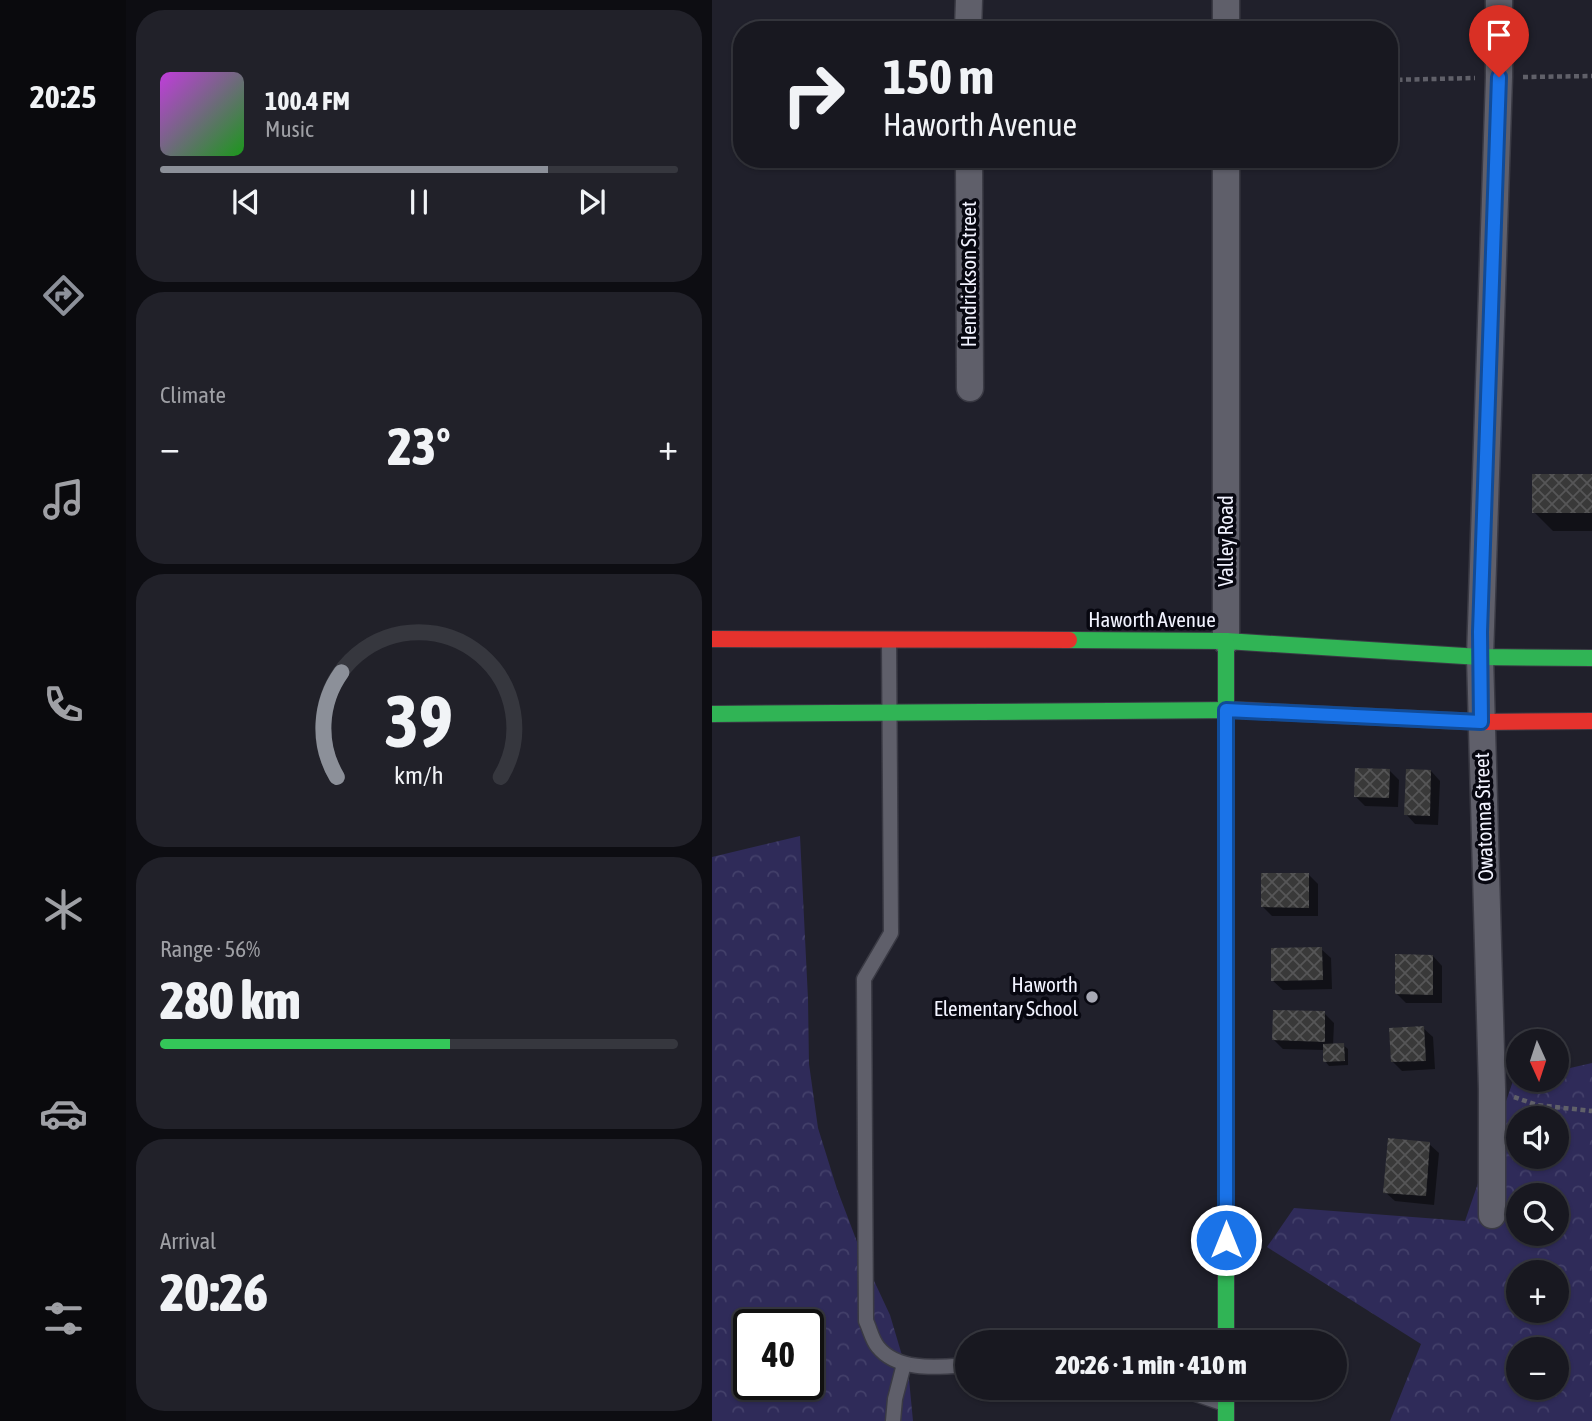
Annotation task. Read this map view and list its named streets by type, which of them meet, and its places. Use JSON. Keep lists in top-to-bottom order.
{
  "streets": {
    "street": [
      "Hendrickson Street",
      "Valley Road",
      "Haworth Avenue",
      "Owatonna Street"
    ]
  },
  "crossings": [
    ["Valley Road", "Haworth Avenue"],
    ["Haworth Avenue", "Owatonna Street"]
  ],
  "places": ["Haworth Elementary School"],
  "north": "bottom",
  "page": {
    "tabs": "20:25",
    "turn": ["150 m", "Haworth Avenue"],
    "song": ["100.4 FM", "Music"],
    "tile": [
      "Climate",
      ["Range · 56%", "280 km"],
      ["Arrival", "20:26"]
    ],
    "heat": ["−", "23°", "+"],
    "map_buttons": ["+", "−"],
    "limit": "40",
    "trip": "20:26 · 1 min · 410 m",
    "gauge": ["39", "km/h"]
  }
}
